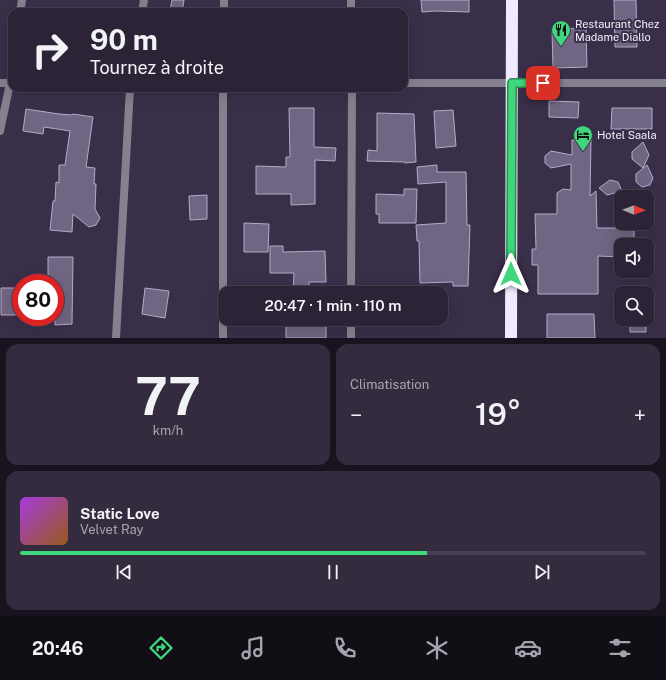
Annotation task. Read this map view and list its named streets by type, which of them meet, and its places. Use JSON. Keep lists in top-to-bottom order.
{
  "places": {
    "restaurant": ["Restaurant Chez Madame Diallo"],
    "hotel": ["Hotel Saala"]
  },
  "north": "right",
  "page": {
    "turn": ["90 m", "Tournez à droite"],
    "limit": "80",
    "trip": "20:47 · 1 min · 110 m",
    "tile": [
      ["77", "km/h"],
      "Climatisation"
    ],
    "heat": ["−", "19°", "+"],
    "song": ["Static Love", "Velvet Ray"],
    "tabs": "20:46"
  }
}
